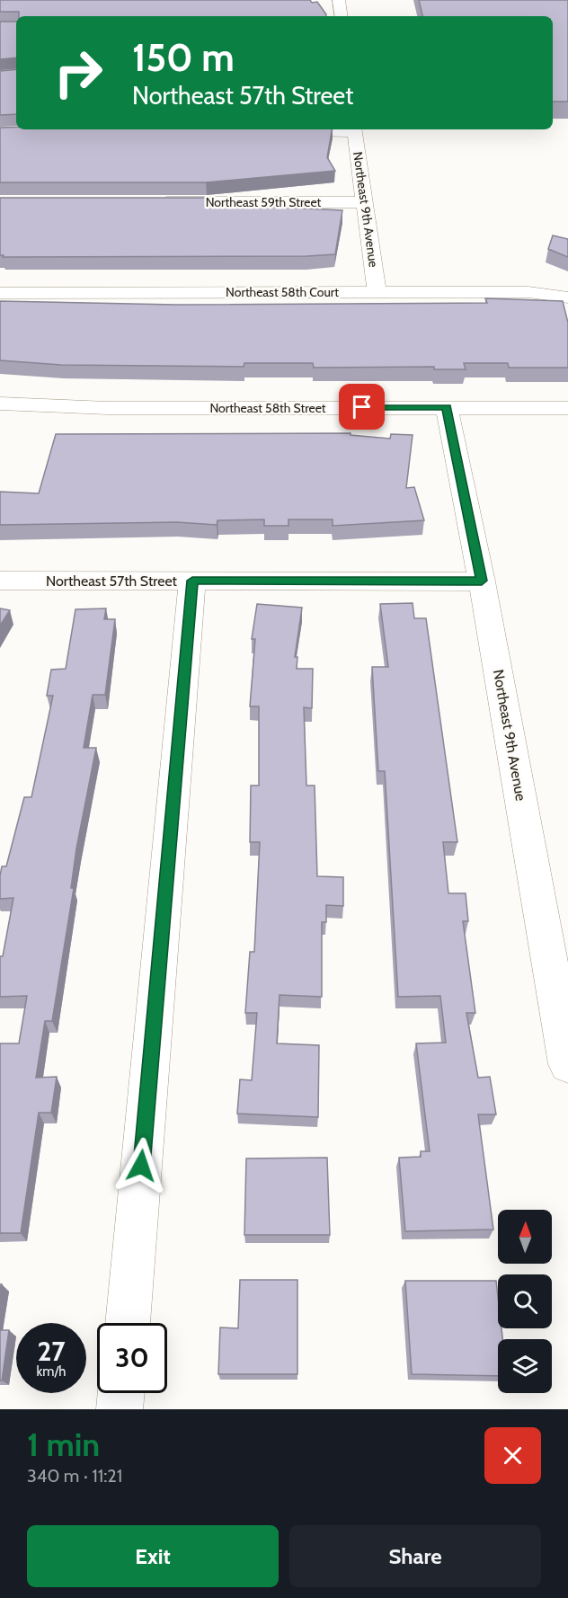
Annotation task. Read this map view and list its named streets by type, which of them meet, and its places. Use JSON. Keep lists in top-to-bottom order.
{
  "streets": {
    "street": [
      "Northeast 59th Street",
      "Northeast 9th Avenue",
      "Northeast 58th Court",
      "Northeast 58th Street",
      "Northeast 57th Street"
    ]
  },
  "crossings": [
    ["Northeast 59th Street", "Northeast 9th Avenue"],
    ["Northeast 9th Avenue", "Northeast 58th Court"],
    ["Northeast 9th Avenue", "Northeast 58th Street"],
    ["Northeast 9th Avenue", "Northeast 57th Street"]
  ],
  "north": "top",
  "page": {
    "turn": ["150 m", "Northeast 57th Street"],
    "speed": "27 km/h",
    "limit": "30",
    "heading": ["1 min", "340 m · 11:21"],
    "buttons": ["Exit", "Share"]
  }
}
